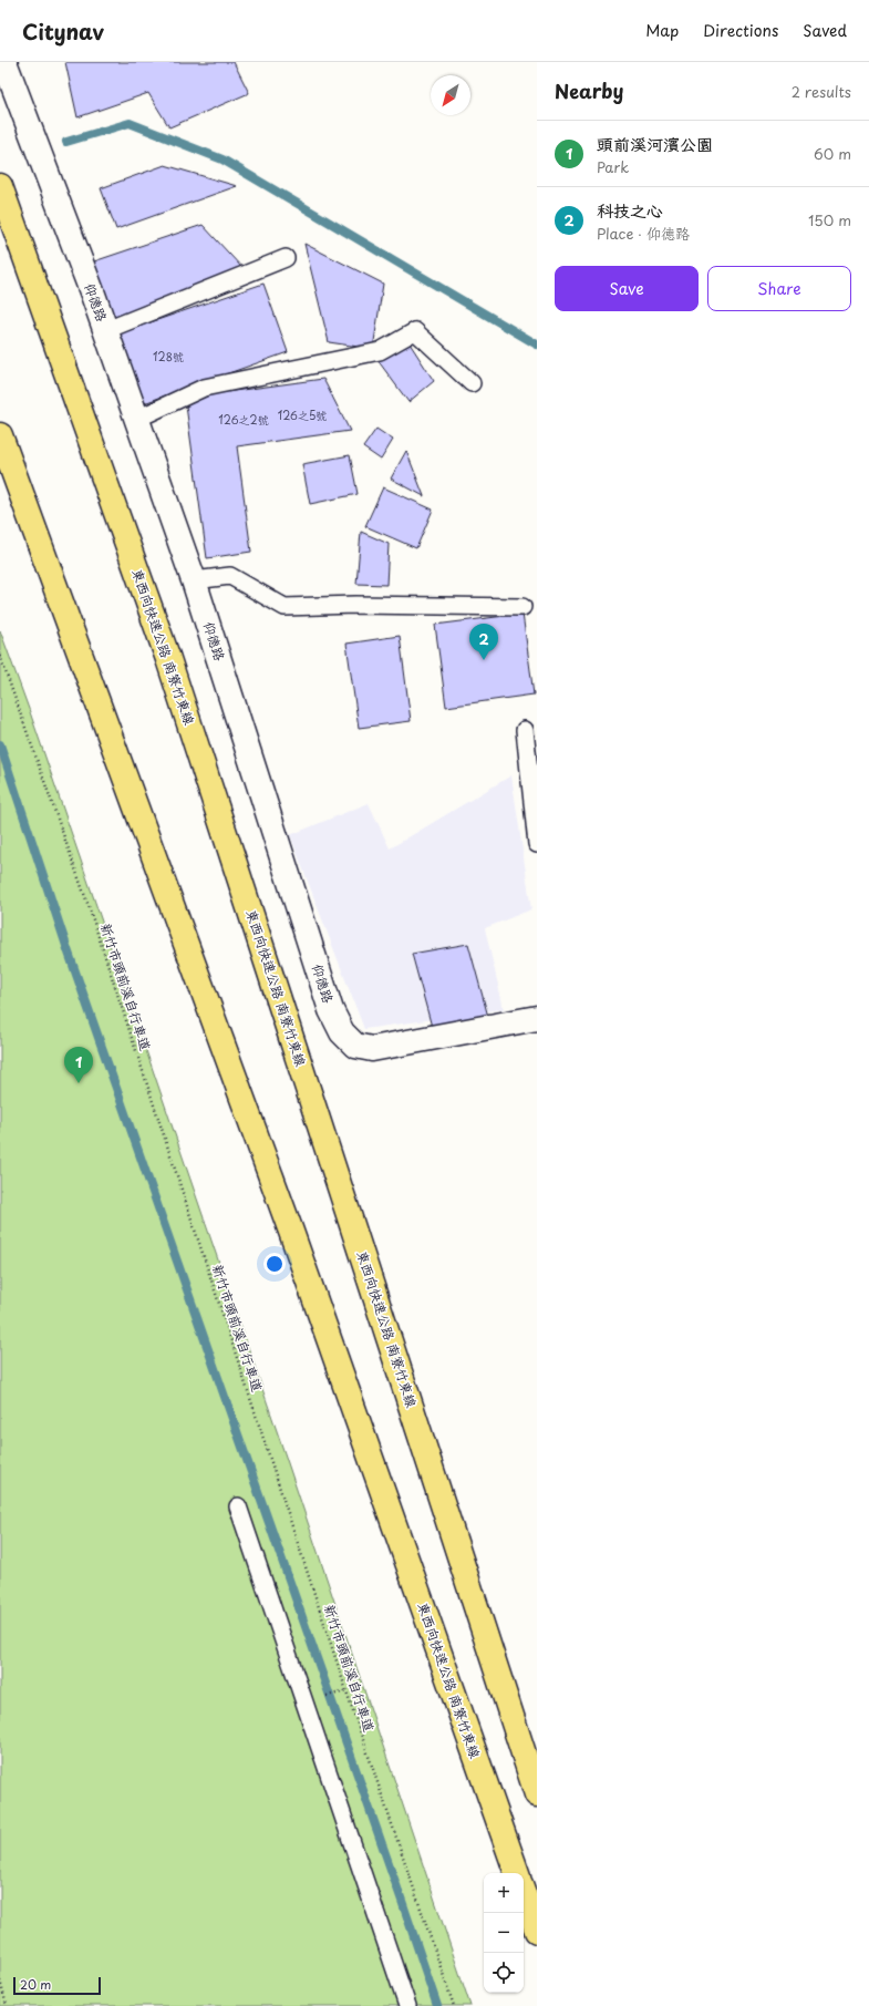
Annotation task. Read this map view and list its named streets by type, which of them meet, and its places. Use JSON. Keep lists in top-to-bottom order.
{
  "streets": {
    "highway": ["東西向快速公路 南寮竹東線"],
    "street": ["仰德路"],
    "path": ["新竹市頭前溪自行車道"]
  },
  "house_numbers": ["128號", "126之5號", "126之2號"],
  "scale_bar": "20 m",
  "north": "bottom left",
  "page": {
    "header": "Citynav",
    "nav": ["Map", "Directions", "Saved"],
    "heading": ["Nearby", "2 results"],
    "list": [
      {
        "mark": "1",
        "name": "頭前溪河濱公園",
        "note": "Park",
        "value": "60 m"
      },
      {
        "mark": "2",
        "name": "科技之心",
        "note": "Place · 仰德路",
        "value": "150 m"
      }
    ],
    "buttons": ["Save", "Share"],
    "pins": ["2", "1"],
    "map_buttons": ["+", "−"],
    "scale": "20 m"
  }
}
